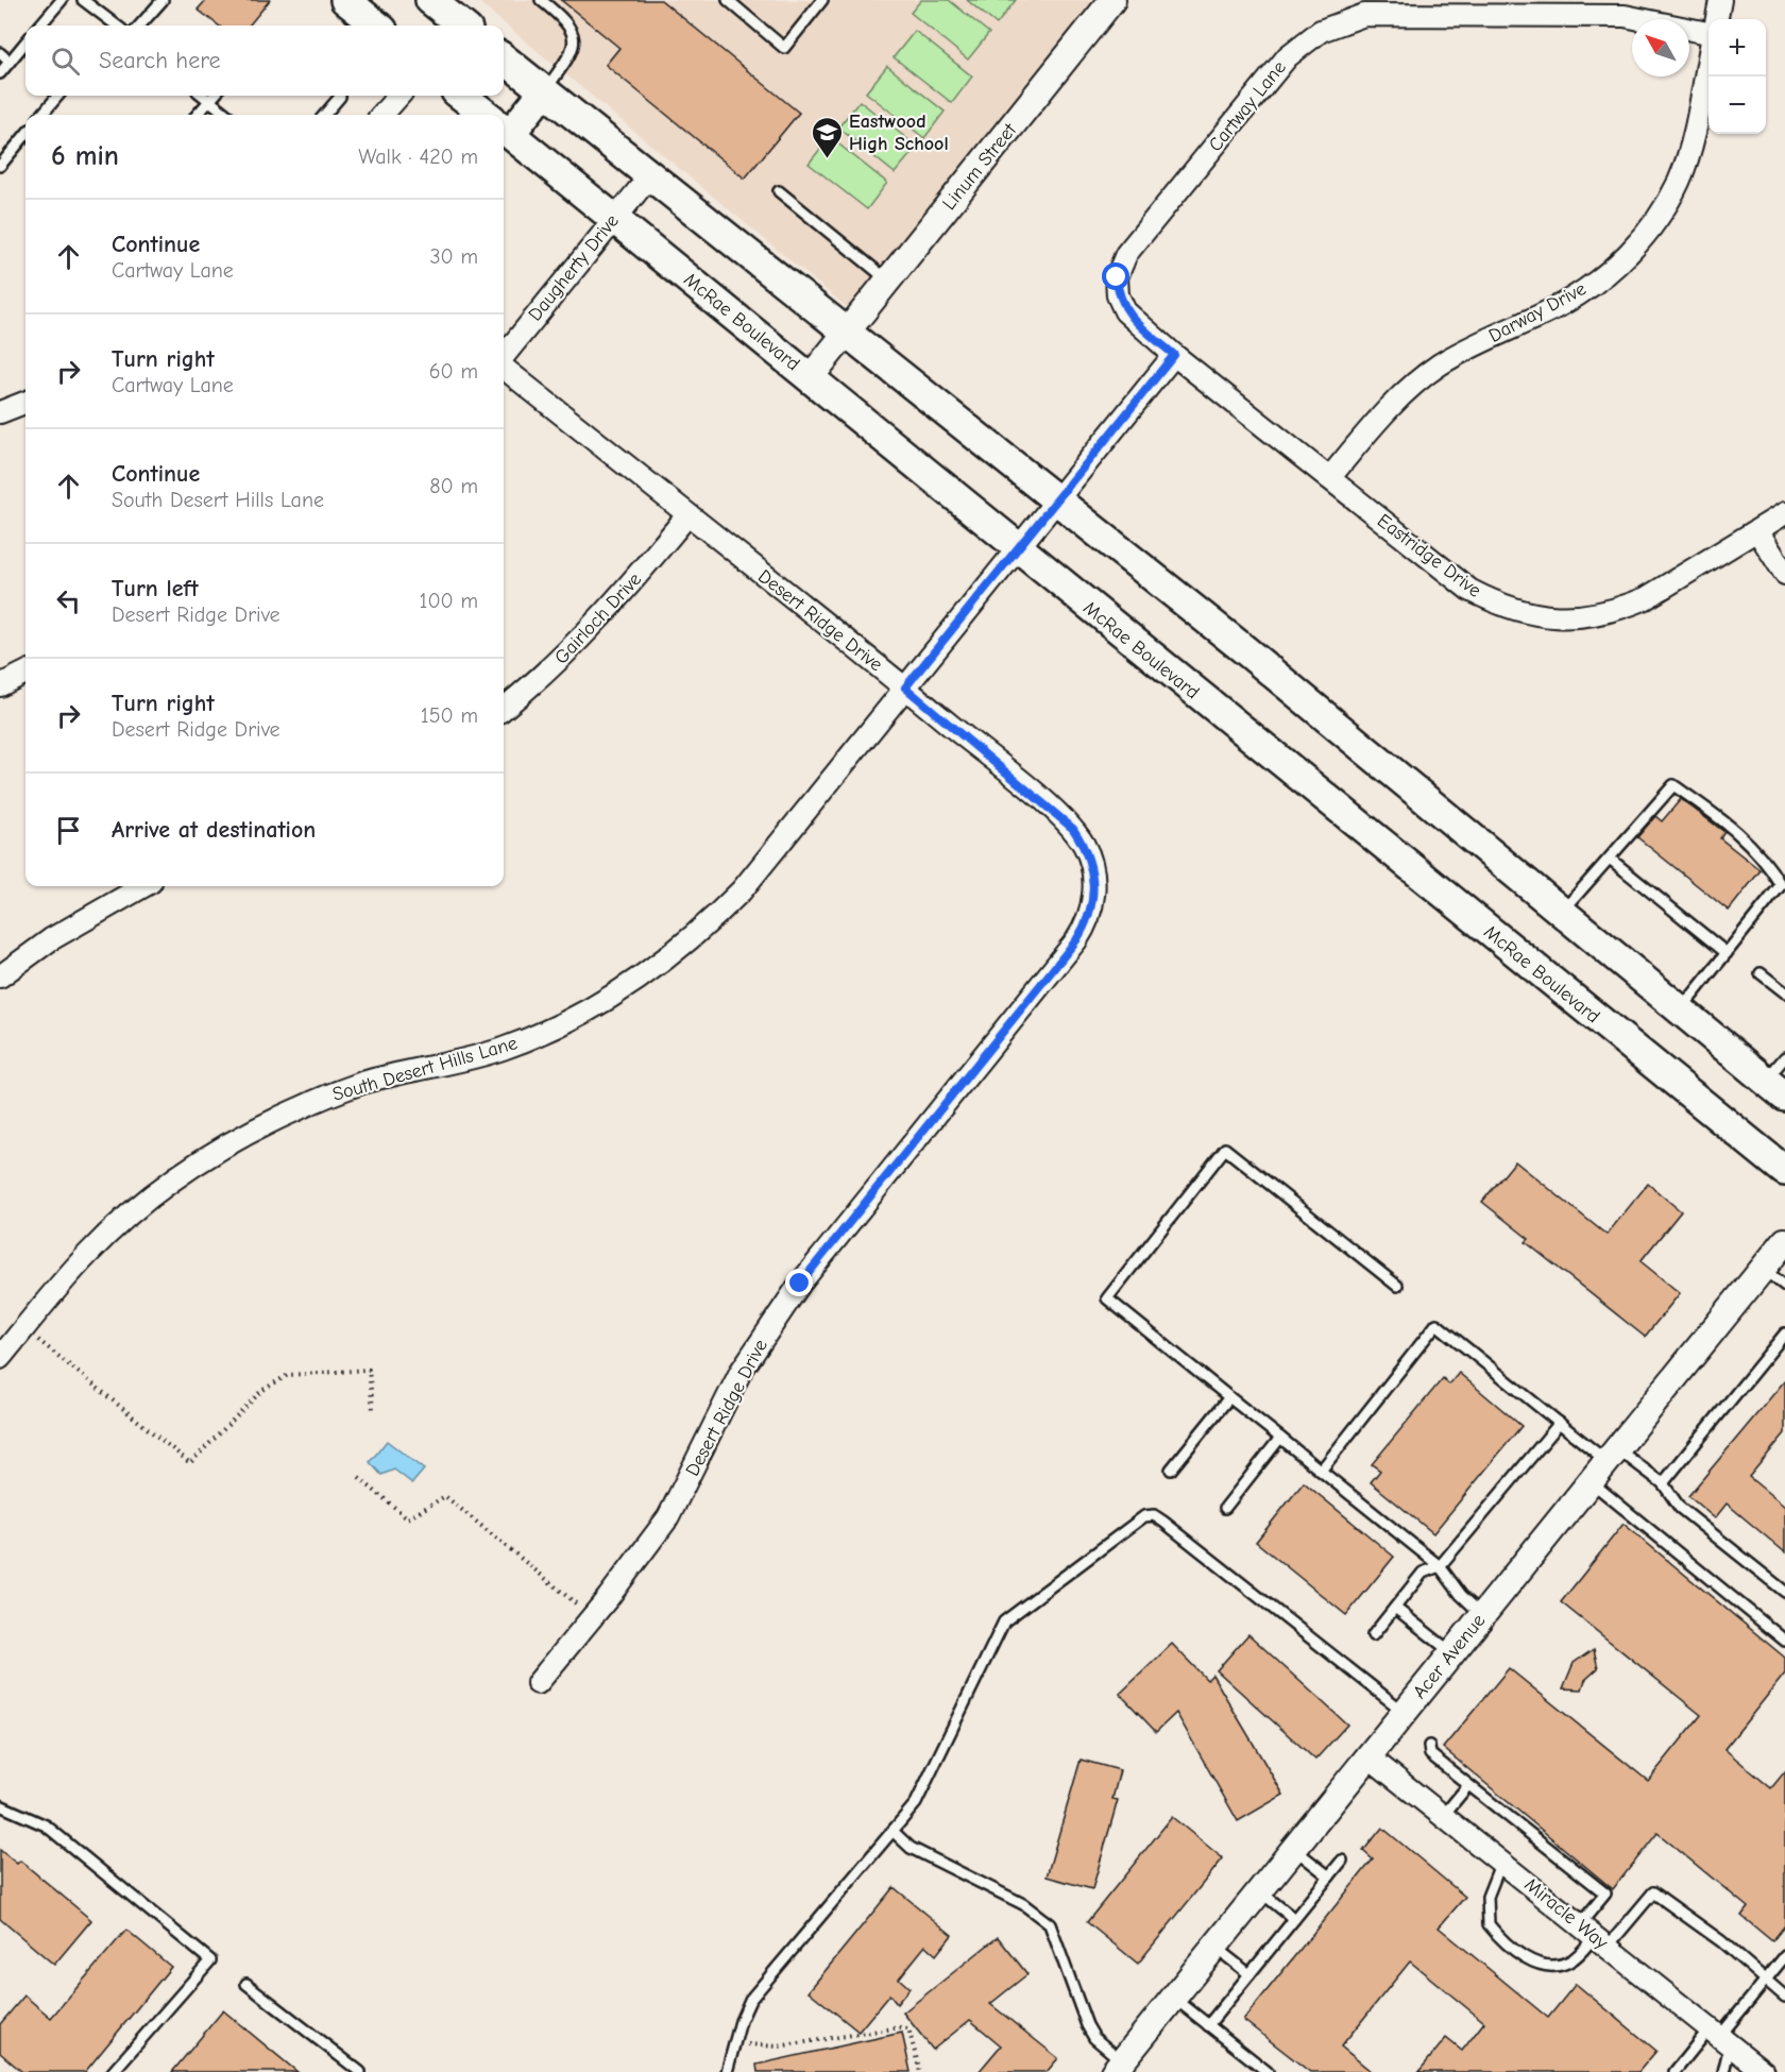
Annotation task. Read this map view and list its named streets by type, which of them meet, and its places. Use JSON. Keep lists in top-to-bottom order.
{
  "streets": {
    "main road": ["McRae Boulevard"],
    "street": [
      "Cartway Lane",
      "Linum Street",
      "Daugherty Drive",
      "Darway Drive",
      "Eastridge Drive",
      "Gairloch Drive",
      "Desert Ridge Drive",
      "South Desert Hills Lane",
      "Acer Avenue",
      "Miracle Way"
    ]
  },
  "crossings": [
    ["Cartway Lane", "Eastridge Drive"],
    ["Linum Street", "McRae Boulevard"],
    ["Daugherty Drive", "McRae Boulevard"],
    ["Darway Drive", "Eastridge Drive"],
    ["McRae Boulevard", "South Desert Hills Lane"],
    ["Gairloch Drive", "Desert Ridge Drive"],
    ["Desert Ridge Drive", "South Desert Hills Lane"],
    ["Acer Avenue", "Miracle Way"]
  ],
  "places": {
    "school or university": ["Eastwood High School"]
  },
  "north": "top left",
  "page": {
    "map_buttons": ["+", "−"],
    "search": "Search here",
    "heading": ["6 min", "Walk · 420 m"],
    "list": [
      ["Continue", "Cartway Lane", "30 m"],
      ["Turn right", "Cartway Lane", "60 m"],
      ["Continue", "South Desert Hills Lane", "80 m"],
      ["Turn left", "Desert Ridge Drive", "100 m"],
      ["Turn right", "Desert Ridge Drive", "150 m"],
      "Arrive at destination"
    ]
  }
}
